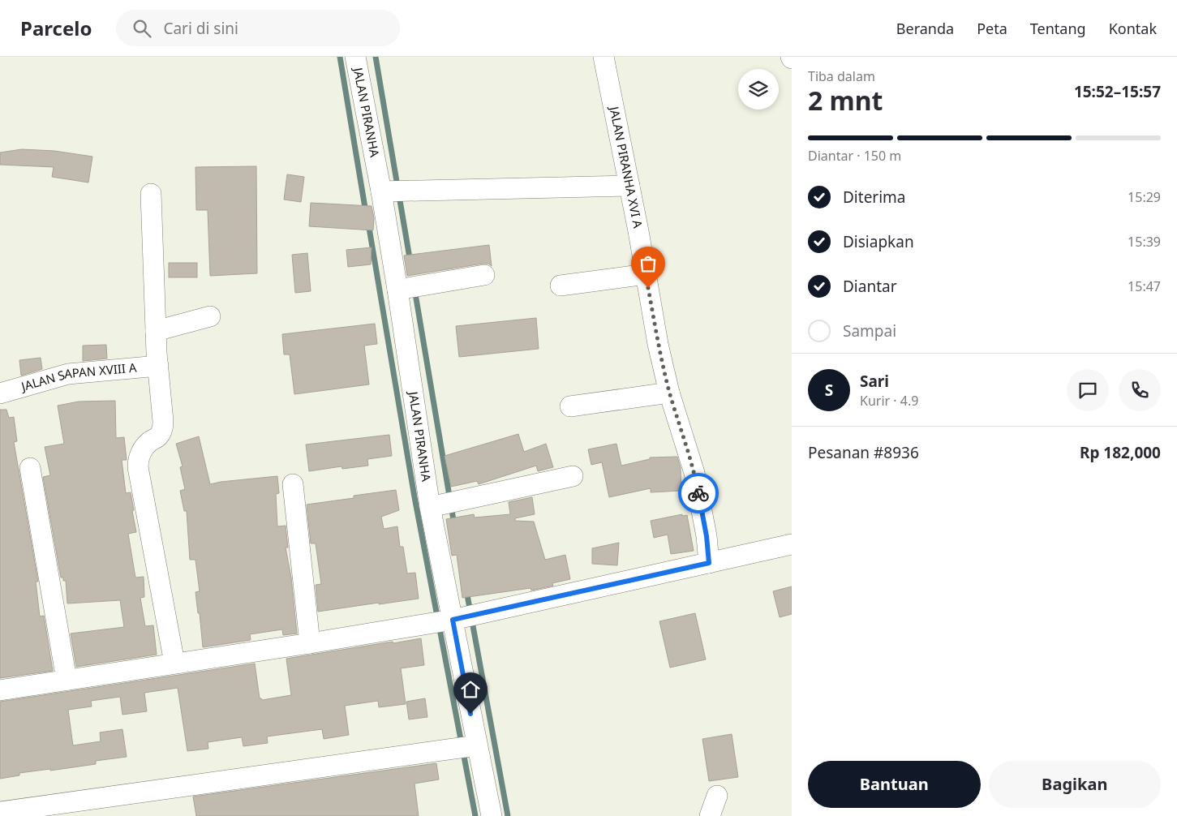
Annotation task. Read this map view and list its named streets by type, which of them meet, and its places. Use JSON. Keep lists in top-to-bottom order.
{
  "streets": {
    "street": ["JALAN PIRANHA", "JALAN PIRANHA XVI A", "JALAN SAPAN XVIII A"]
  },
  "page": {
    "header": "Parcelo",
    "search": "Cari di sini",
    "nav": [
      "Beranda",
      "Peta",
      "Tentang",
      "Kontak"
    ],
    "heading": ["2 mnt", "Tiba dalam", "15:52–15:57"],
    "panel": [
      "Sari",
      "Kurir · 4.9",
      "Pesanan #8936",
      "Rp 182,000"
    ],
    "bar": "Diantar · 150 m",
    "list": [
      ["Diterima", "15:29"],
      ["Disiapkan", "15:39"],
      ["Diantar", "15:47"],
      "Sampai"
    ],
    "round": "S",
    "buttons": ["Bantuan", "Bagikan"]
  }
}
